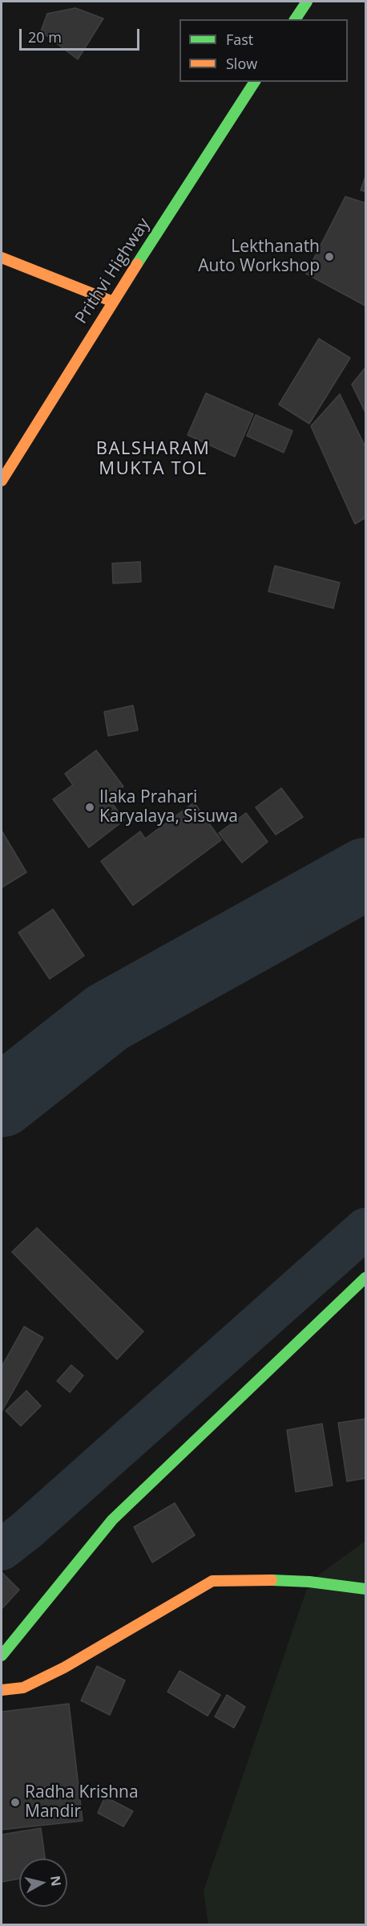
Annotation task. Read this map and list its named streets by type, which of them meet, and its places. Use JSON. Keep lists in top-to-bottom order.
{
  "streets": {
    "main road": ["Prithvi Highway"]
  },
  "districts": ["BALSHARAM MUKTA TOL"],
  "places": ["Lekthanath Auto Workshop", "Ilaka Prahari Karyalaya, Sisuwa", "Radha Krishna Mandir"],
  "legend": ["Fast", "Slow"],
  "scale_bar": "20 m",
  "north": "right"
}
